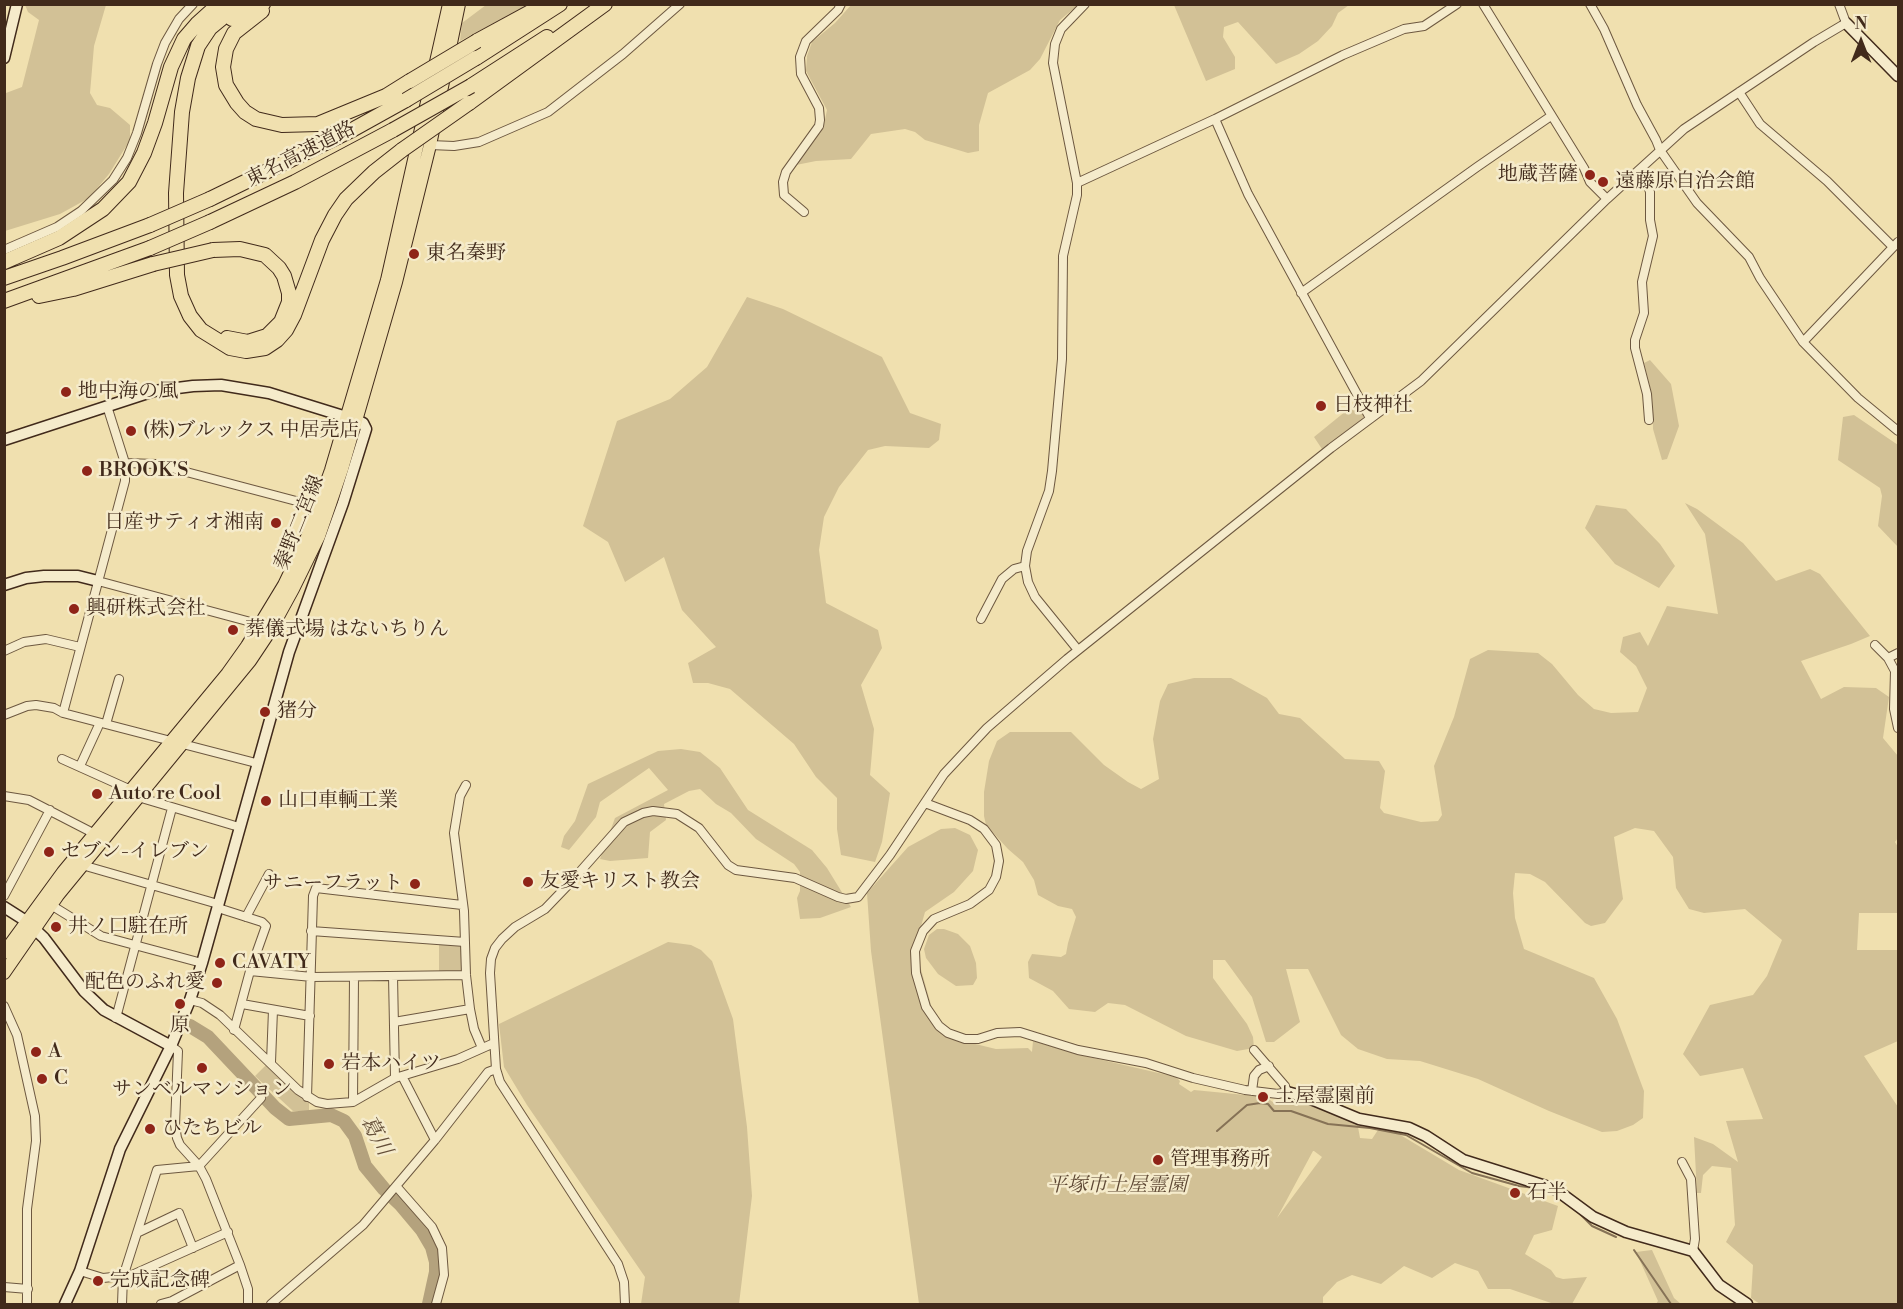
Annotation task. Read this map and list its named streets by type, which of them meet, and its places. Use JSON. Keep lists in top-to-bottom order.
{
  "streets": {
    "highway": ["東名高速道路"],
    "main road": ["秦野二宮線"]
  },
  "water": ["葛川"],
  "parks": ["平塚市土屋霊園"],
  "places": [
    "地蔵菩薩",
    "遠藤原自治会館",
    "東名秦野",
    "地中海の風",
    "日枝神社",
    "(株)ブルックス 中居売店",
    "BROOK'S",
    "日産サティオ湘南",
    "興研株式会社",
    "葬儀式場 はないちりん",
    "猪分",
    "Auto re Cool",
    "山口車輌工業",
    "セブン-イレブン",
    "友愛キリスト教会",
    "サニーフラット",
    "井ノ口駐在所",
    "CAVATY",
    "配色のふれ愛",
    "原",
    "A",
    "岩本ハイツ",
    "サンベルマンション",
    "C",
    "土屋霊園前",
    "ひたちビル",
    "管理事務所",
    "石半",
    "完成記念碑"
  ],
  "north": "top"
}
